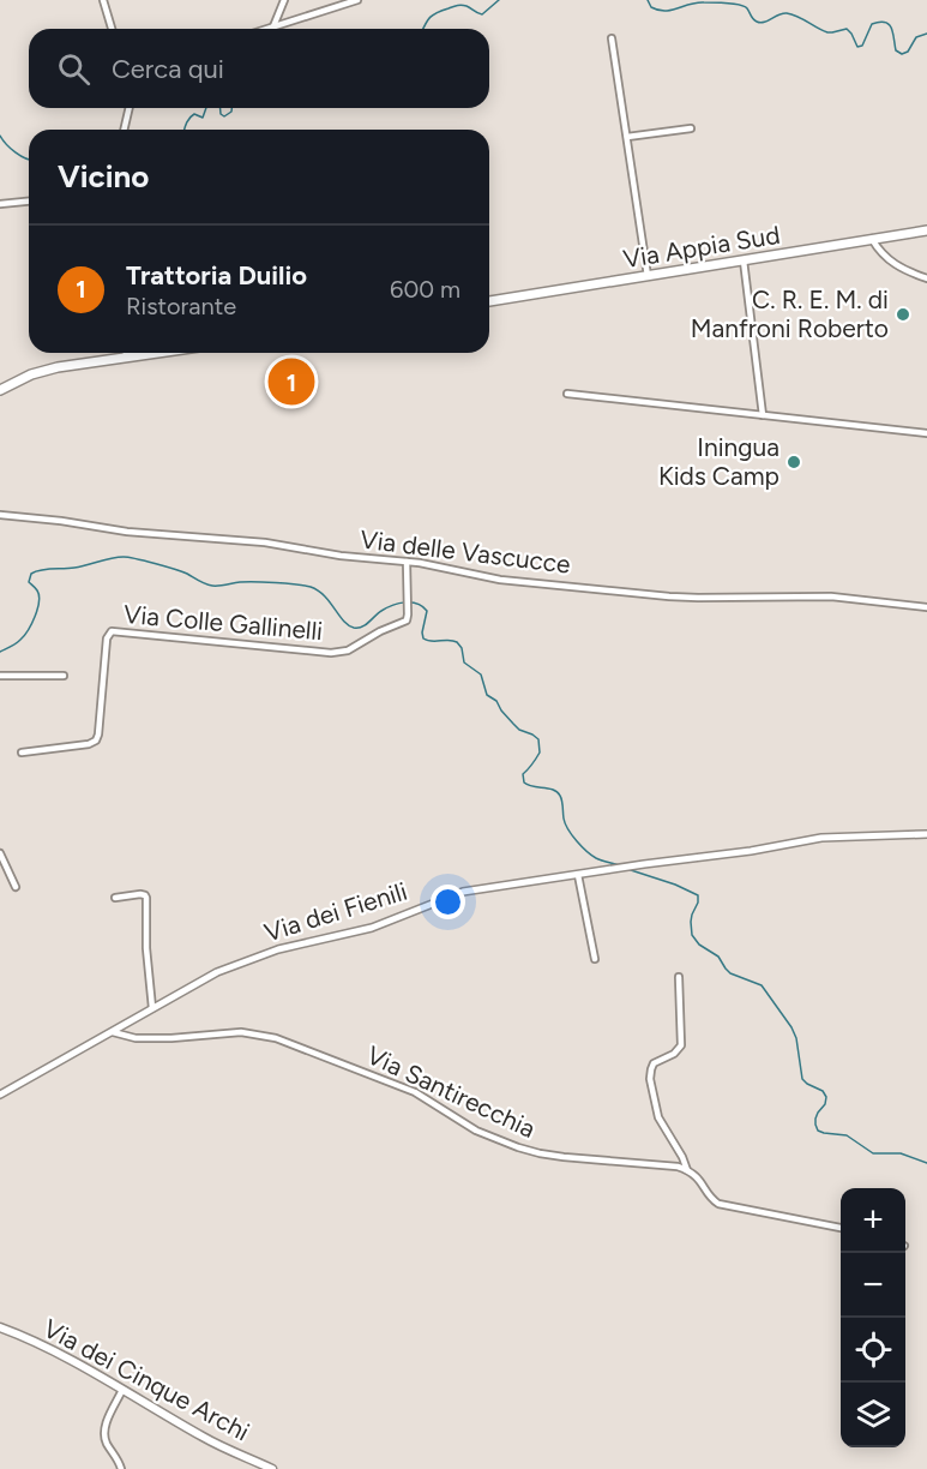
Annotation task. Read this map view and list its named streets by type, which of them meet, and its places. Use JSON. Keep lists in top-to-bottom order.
{
  "streets": {
    "main road": ["Via Appia Sud", "Via dei Cinque Archi"],
    "street": [
      "Via delle Vascucce",
      "Via Colle Gallinelli",
      "Via dei Fienili",
      "Via Santirecchia"
    ]
  },
  "crossings": [
    ["Via delle Vascucce", "Via Colle Gallinelli"],
    ["Via dei Fienili", "Via Santirecchia"]
  ],
  "places": ["C. R. E. M. di Manfroni Roberto", "Iningua Kids Camp"],
  "page": {
    "search": "Cerca qui",
    "heading": "Vicino",
    "list": [
      {
        "mark": "1",
        "name": "Trattoria Duilio",
        "note": "Ristorante",
        "value": "600 m"
      }
    ],
    "pins": "1",
    "map_buttons": ["+", "−"]
  }
}
